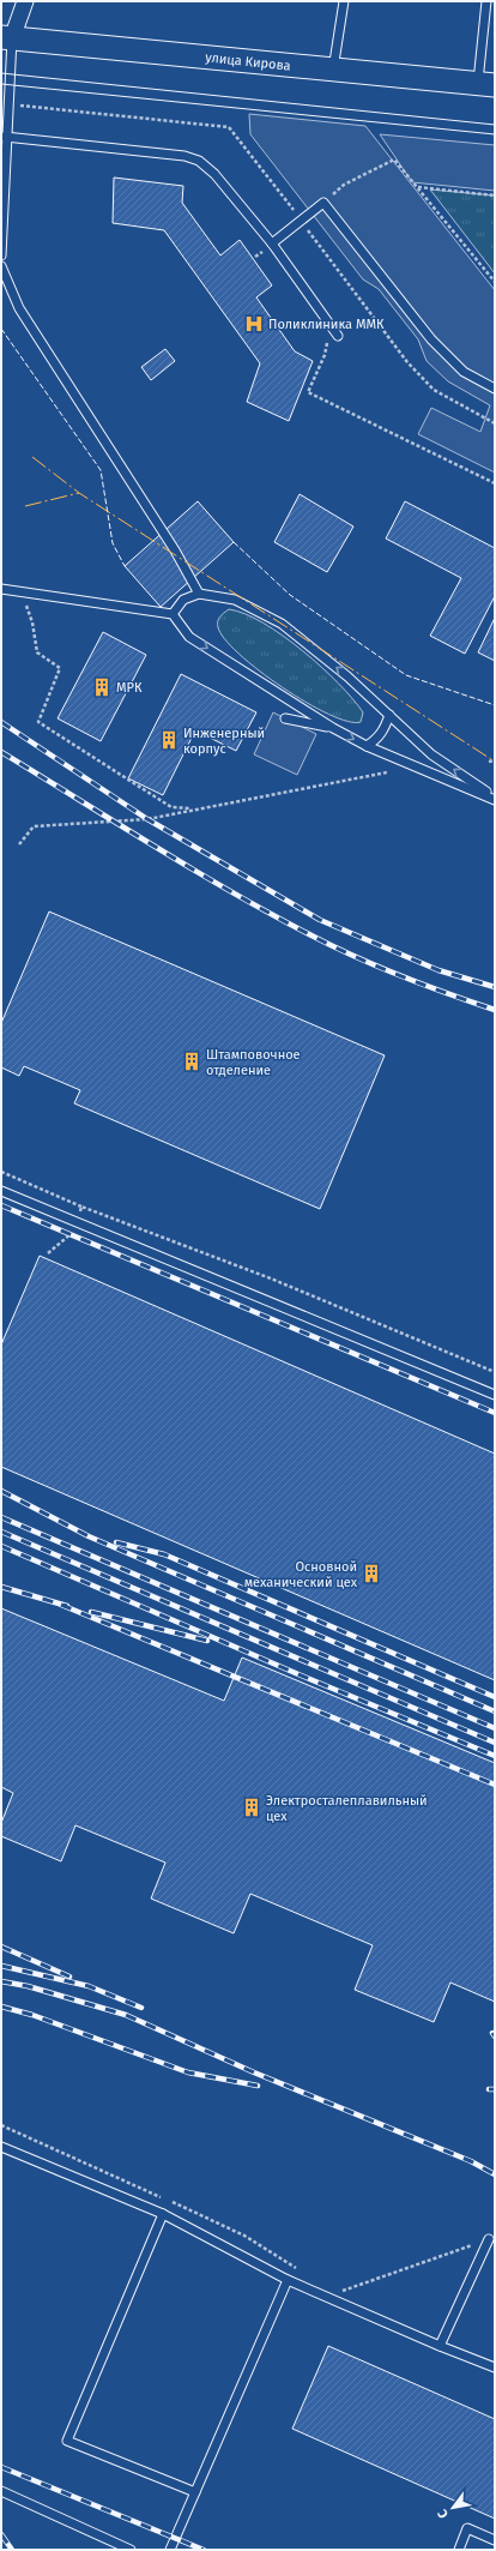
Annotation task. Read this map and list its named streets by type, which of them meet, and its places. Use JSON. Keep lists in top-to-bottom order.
{
  "streets": {
    "main road": ["улица Кирова"]
  },
  "places": {
    "hospital": ["Поликлиника ММК"],
    "building": [
      "МРК",
      "Инженерный корпус",
      "Штамповочное отделение",
      "Основной механический цех",
      "Электросталеплавильный цех"
    ]
  },
  "north": "bottom left"
}
